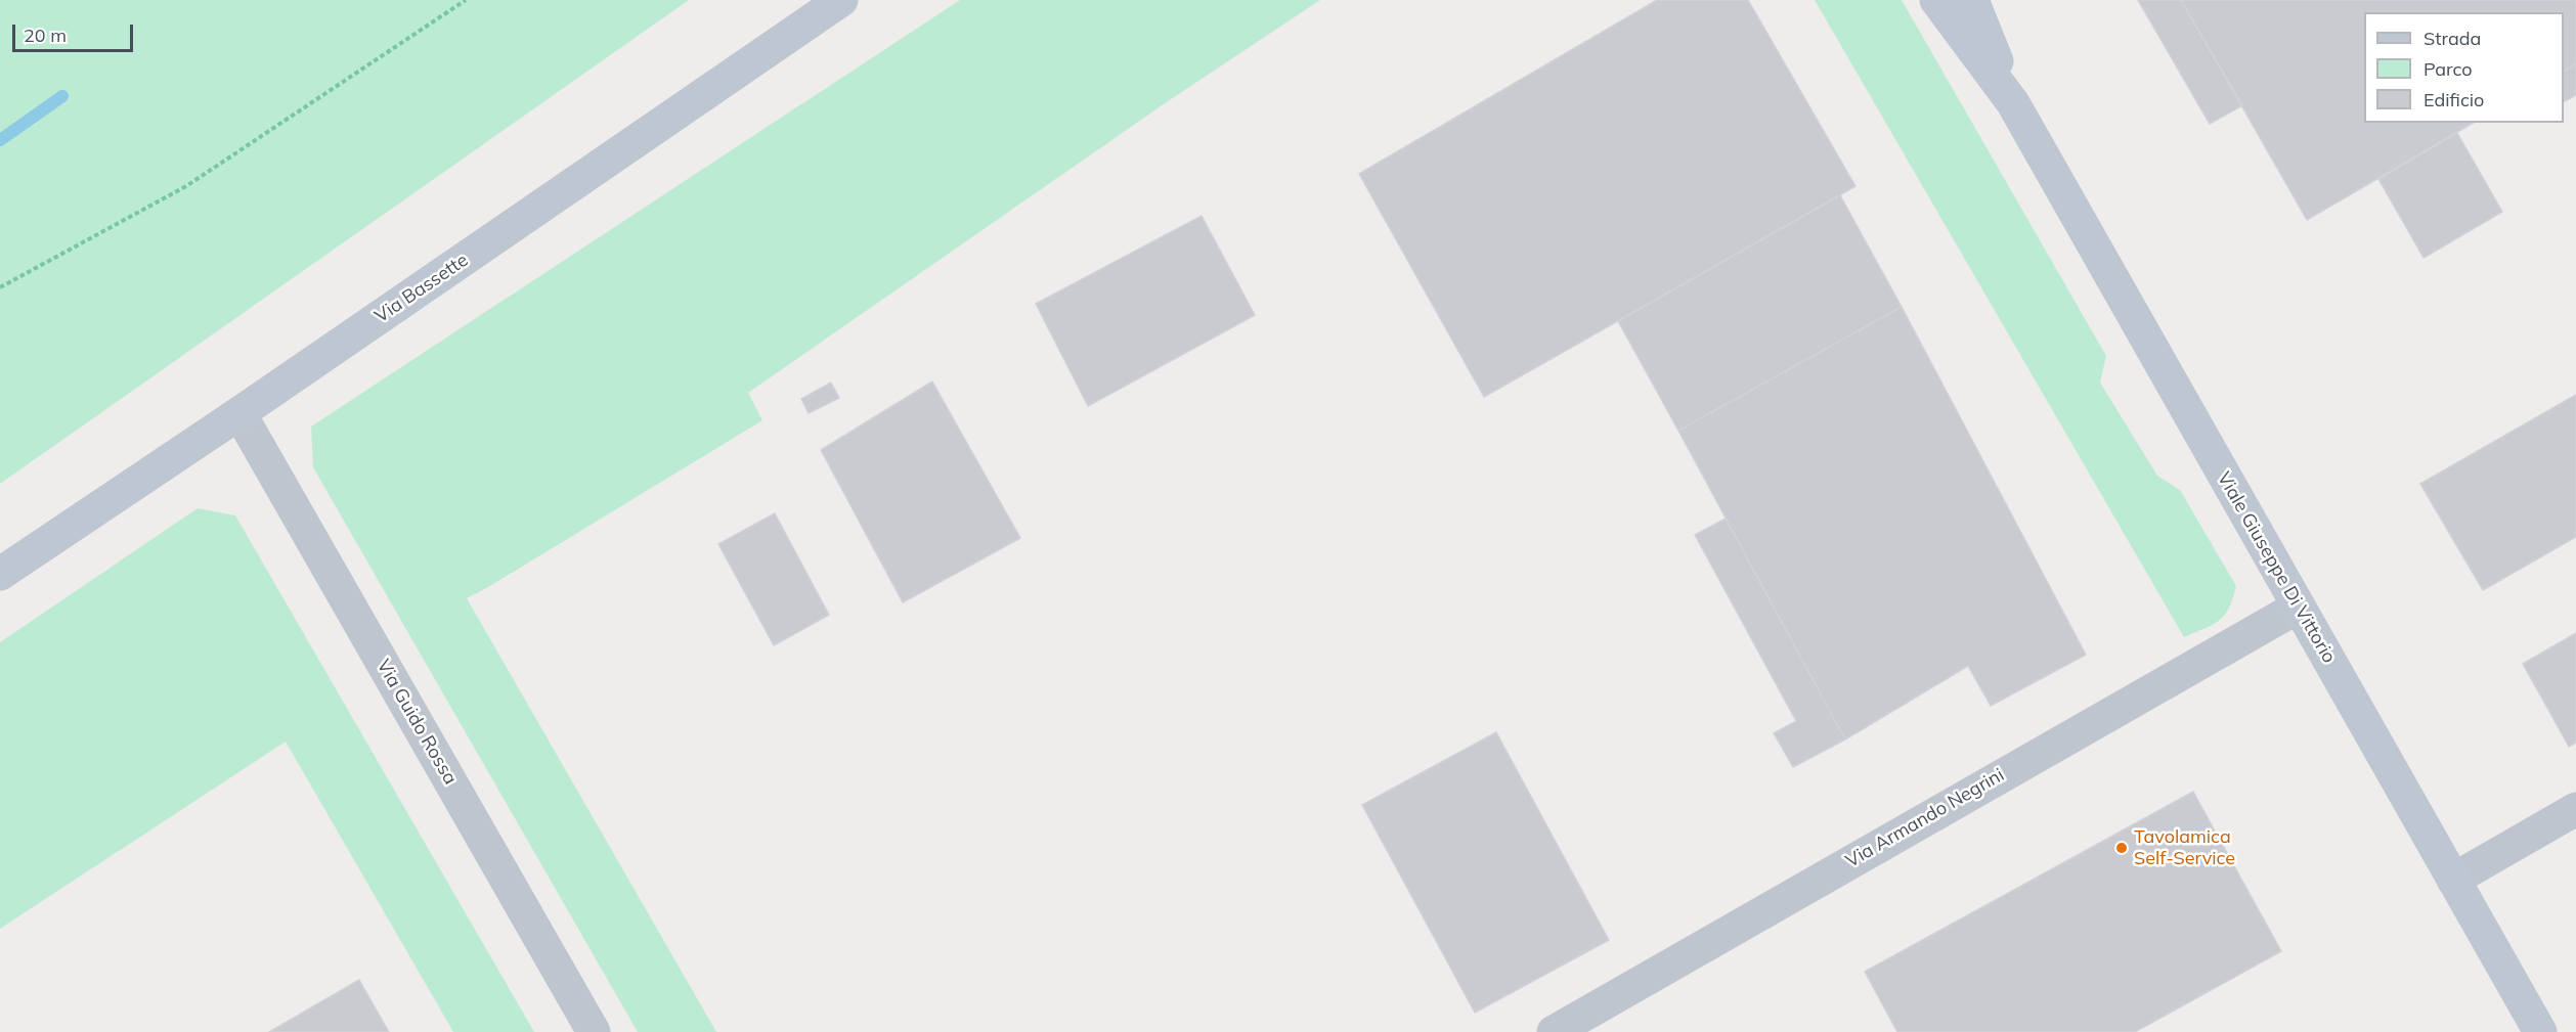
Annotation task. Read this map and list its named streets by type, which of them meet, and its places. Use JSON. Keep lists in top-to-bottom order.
{
  "streets": {
    "main road": ["Via Bassette", "Viale Giuseppe Di Vittorio"],
    "street": ["Via Guido Rossa", "Via Armando Negrini"]
  },
  "crossings": [
    ["Via Bassette", "Via Guido Rossa"],
    ["Viale Giuseppe Di Vittorio", "Via Armando Negrini"]
  ],
  "places": ["Tavolamica Self-Service"],
  "legend": ["Strada", "Parco", "Edificio"],
  "scale_bar": "20 m"
}
